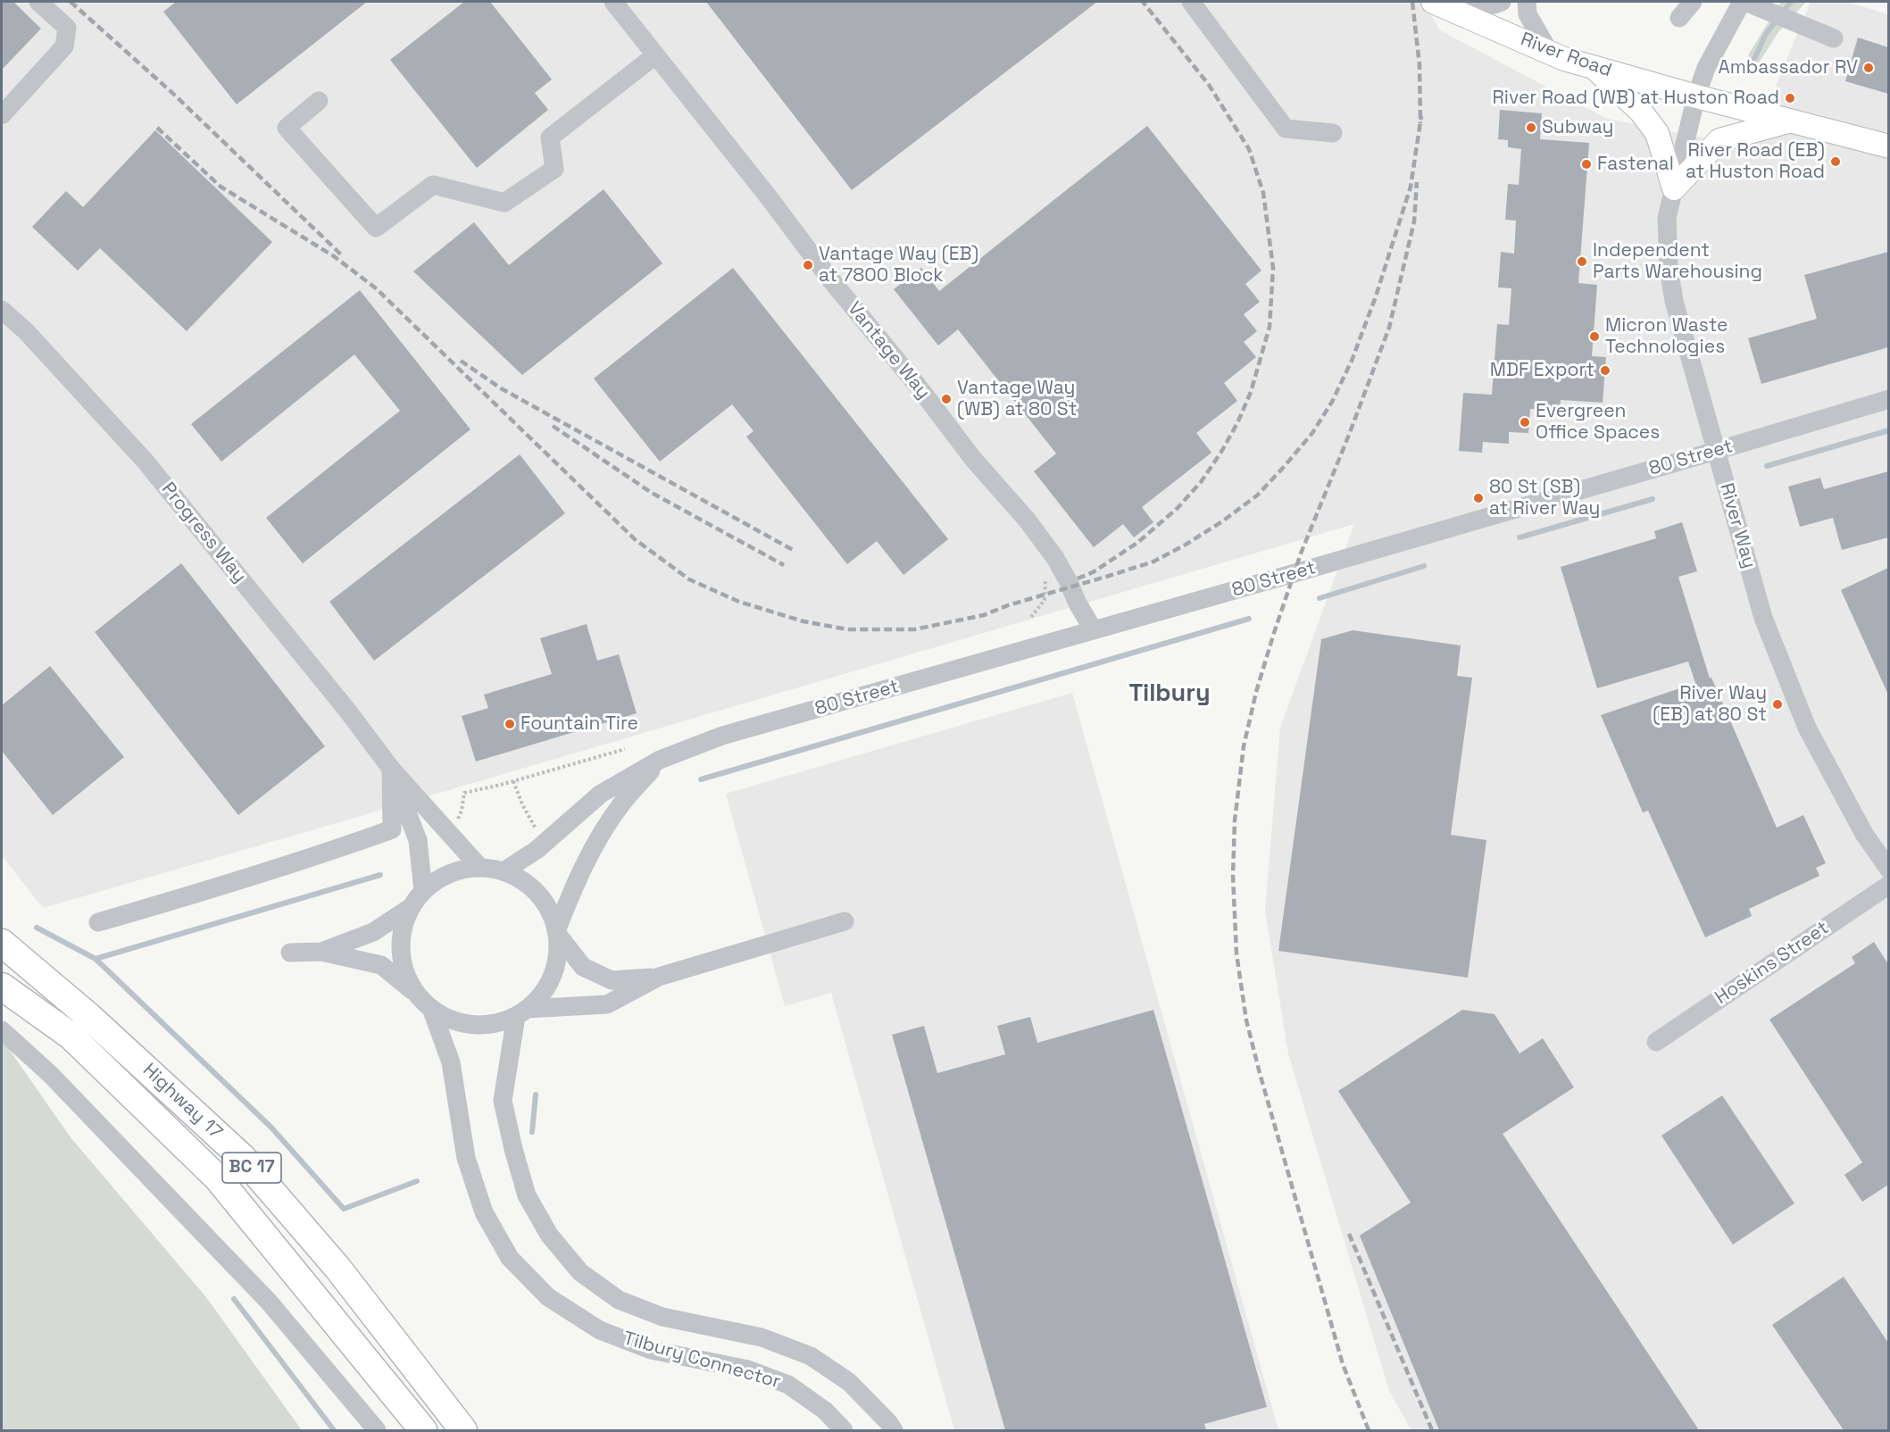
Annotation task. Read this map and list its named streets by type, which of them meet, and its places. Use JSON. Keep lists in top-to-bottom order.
{
  "streets": {
    "highway": ["Highway 17", "BC 17"],
    "main road": ["River Road"],
    "street": [
      "Vantage Way",
      "80 Street",
      "River Way",
      "Progress Way",
      "Hoskins Street",
      "Tilbury Connector"
    ]
  },
  "crossings": [
    ["River Road", "River Way"],
    ["Vantage Way", "80 Street"],
    ["80 Street", "River Way"],
    ["80 Street", "Progress Way"],
    ["80 Street", "Tilbury Connector"],
    ["Progress Way", "Tilbury Connector"]
  ],
  "districts": ["Tilbury"],
  "places": [
    "Ambassador RV",
    "River Road (WB) at Huston Road",
    "Subway",
    "River Road (EB) at Huston Road",
    "Fastenal",
    "Independent Parts Warehousing",
    "Vantage Way (EB) at 7800 Block",
    "Micron Waste Technologies",
    "MDF Export",
    "Vantage Way (WB) at 80 St",
    "Evergreen Office Spaces",
    "80 St (SB) at River Way",
    "River Way (EB) at 80 St",
    "Fountain Tire"
  ]
}
